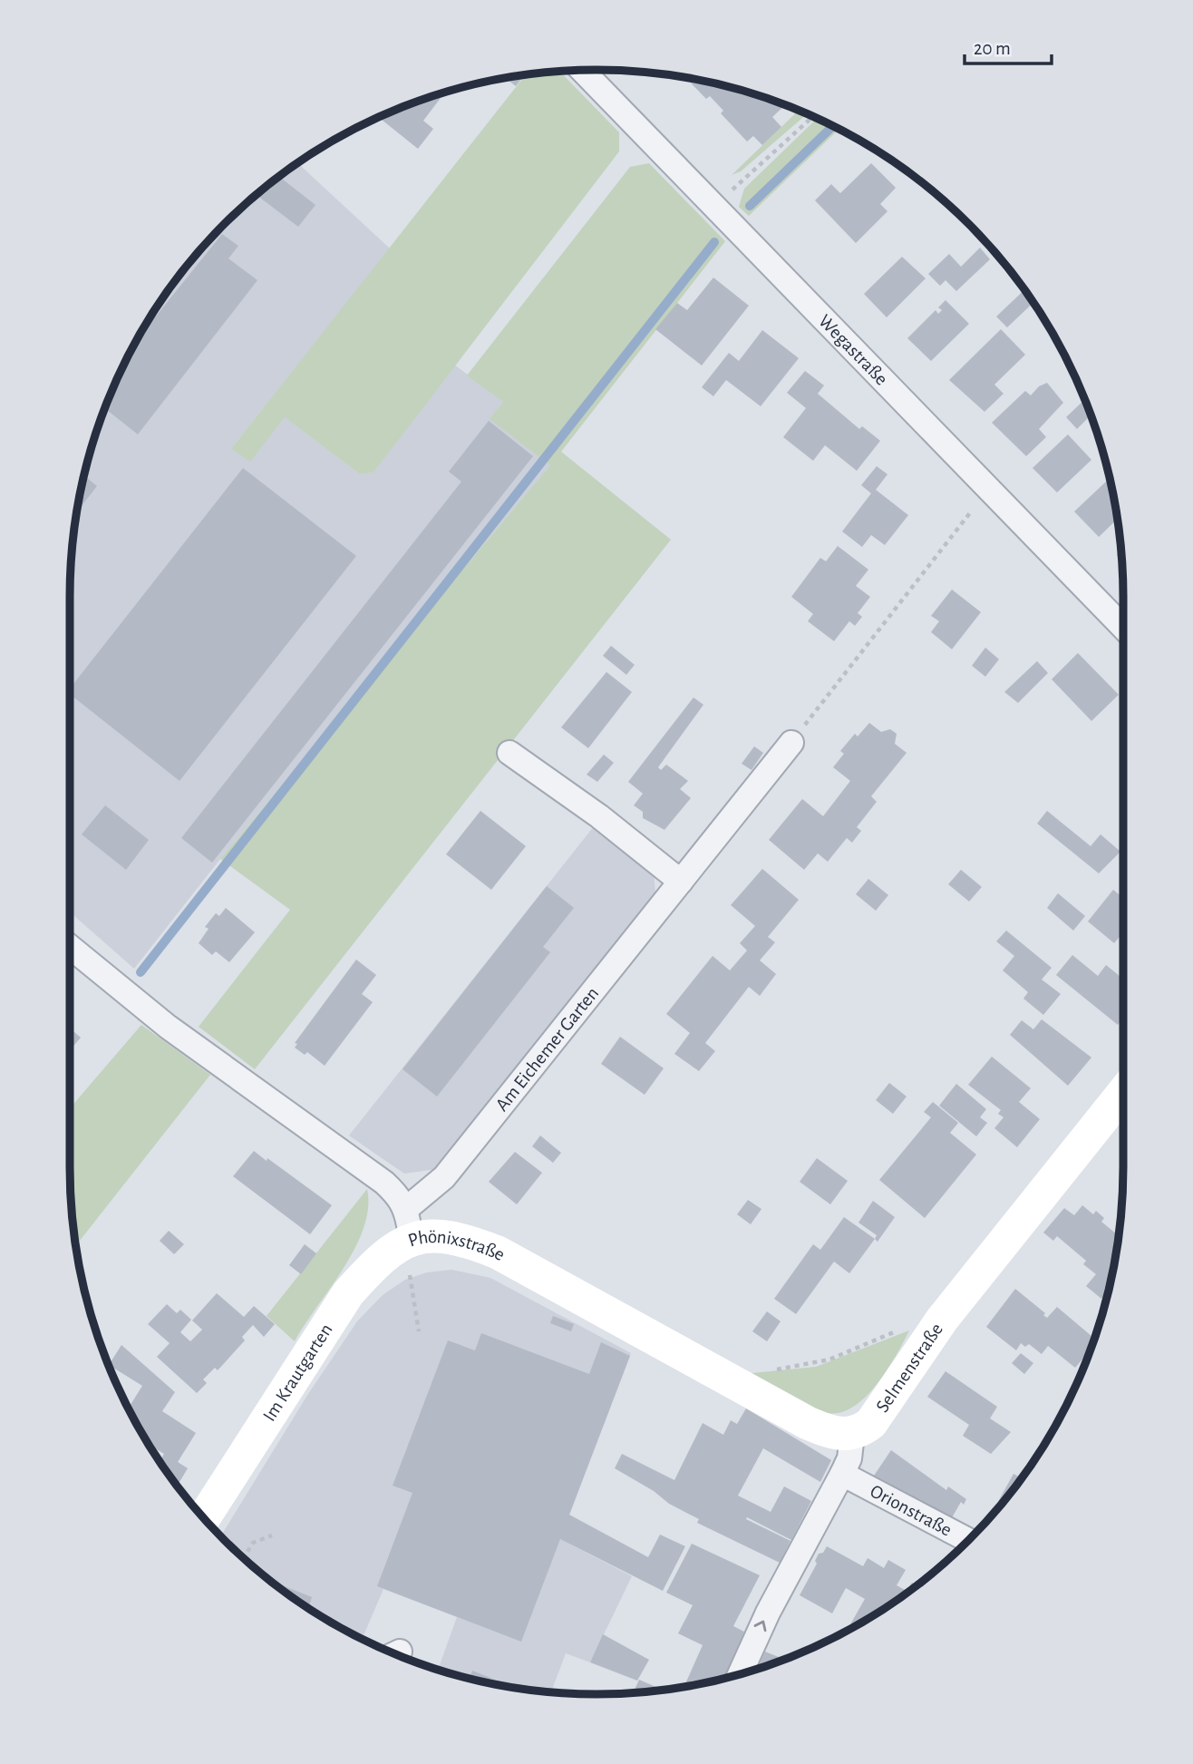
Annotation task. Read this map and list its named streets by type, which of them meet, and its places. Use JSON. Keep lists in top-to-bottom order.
{
  "streets": {
    "main road": ["Phönixstraße", "Selmenstraße", "Im Krautgarten"],
    "street": ["Wegastraße", "Am Eichemer Garten", "Orionstraße"]
  },
  "crossings": [
    ["Am Eichemer Garten", "Phönixstraße"],
    ["Am Eichemer Garten", "Im Krautgarten"],
    ["Phönixstraße", "Selmenstraße"],
    ["Phönixstraße", "Im Krautgarten"]
  ],
  "scale_bar": "20 m"
}
